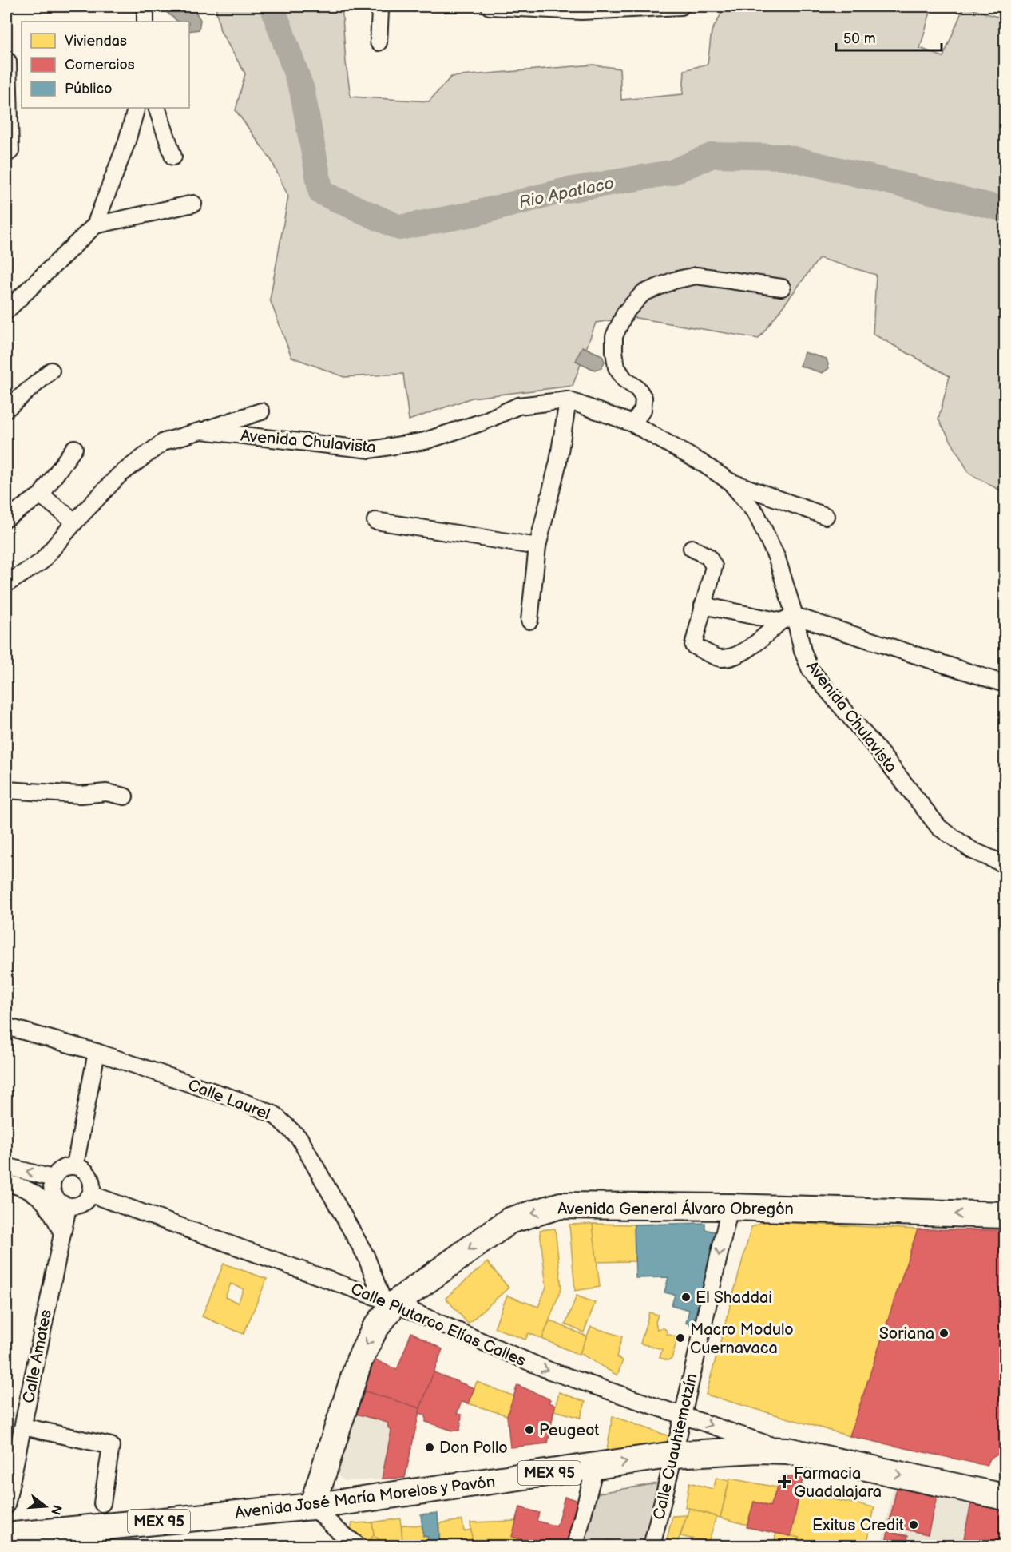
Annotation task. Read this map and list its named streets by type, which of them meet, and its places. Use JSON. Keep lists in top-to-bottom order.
{
  "streets": {
    "main road": ["Avenida General Álvaro Obregón", "MEX 95", "Avenida José María Morelos y Pavón"],
    "street": [
      "Avenida Chulavista",
      "Calle Laurel",
      "Calle Plutarco Elías Calles",
      "Calle Amates",
      "Calle Cuauhtemotzín"
    ]
  },
  "crossings": [
    ["Calle Laurel", "Avenida General Álvaro Obregón"],
    ["Calle Laurel", "Calle Plutarco Elías Calles"],
    ["Avenida General Álvaro Obregón", "Calle Plutarco Elías Calles"],
    ["Avenida General Álvaro Obregón", "Calle Cuauhtemotzín"],
    ["Avenida General Álvaro Obregón", "Avenida José María Morelos y Pavón"],
    ["Calle Plutarco Elías Calles", "Calle Amates"],
    ["Calle Plutarco Elías Calles", "Calle Cuauhtemotzín"],
    ["Calle Plutarco Elías Calles", "Avenida José María Morelos y Pavón"],
    ["Calle Cuauhtemotzín", "Avenida José María Morelos y Pavón"]
  ],
  "one_way": ["Avenida General Álvaro Obregón", "Calle Plutarco Elías Calles", "Calle Cuauhtemotzín"],
  "water": ["Rio Apatlaco"],
  "places": {
    "other": [
      "El Shaddai",
      "Soriana",
      "Macro Modulo Cuernavaca",
      "Peugeot",
      "Don Pollo",
      "Exitus Credit"
    ],
    "health": ["Farmacia Guadalajara"]
  },
  "legend": ["Viviendas", "Comercios", "Público"],
  "scale_bar": "50 m",
  "north": "right"
}
